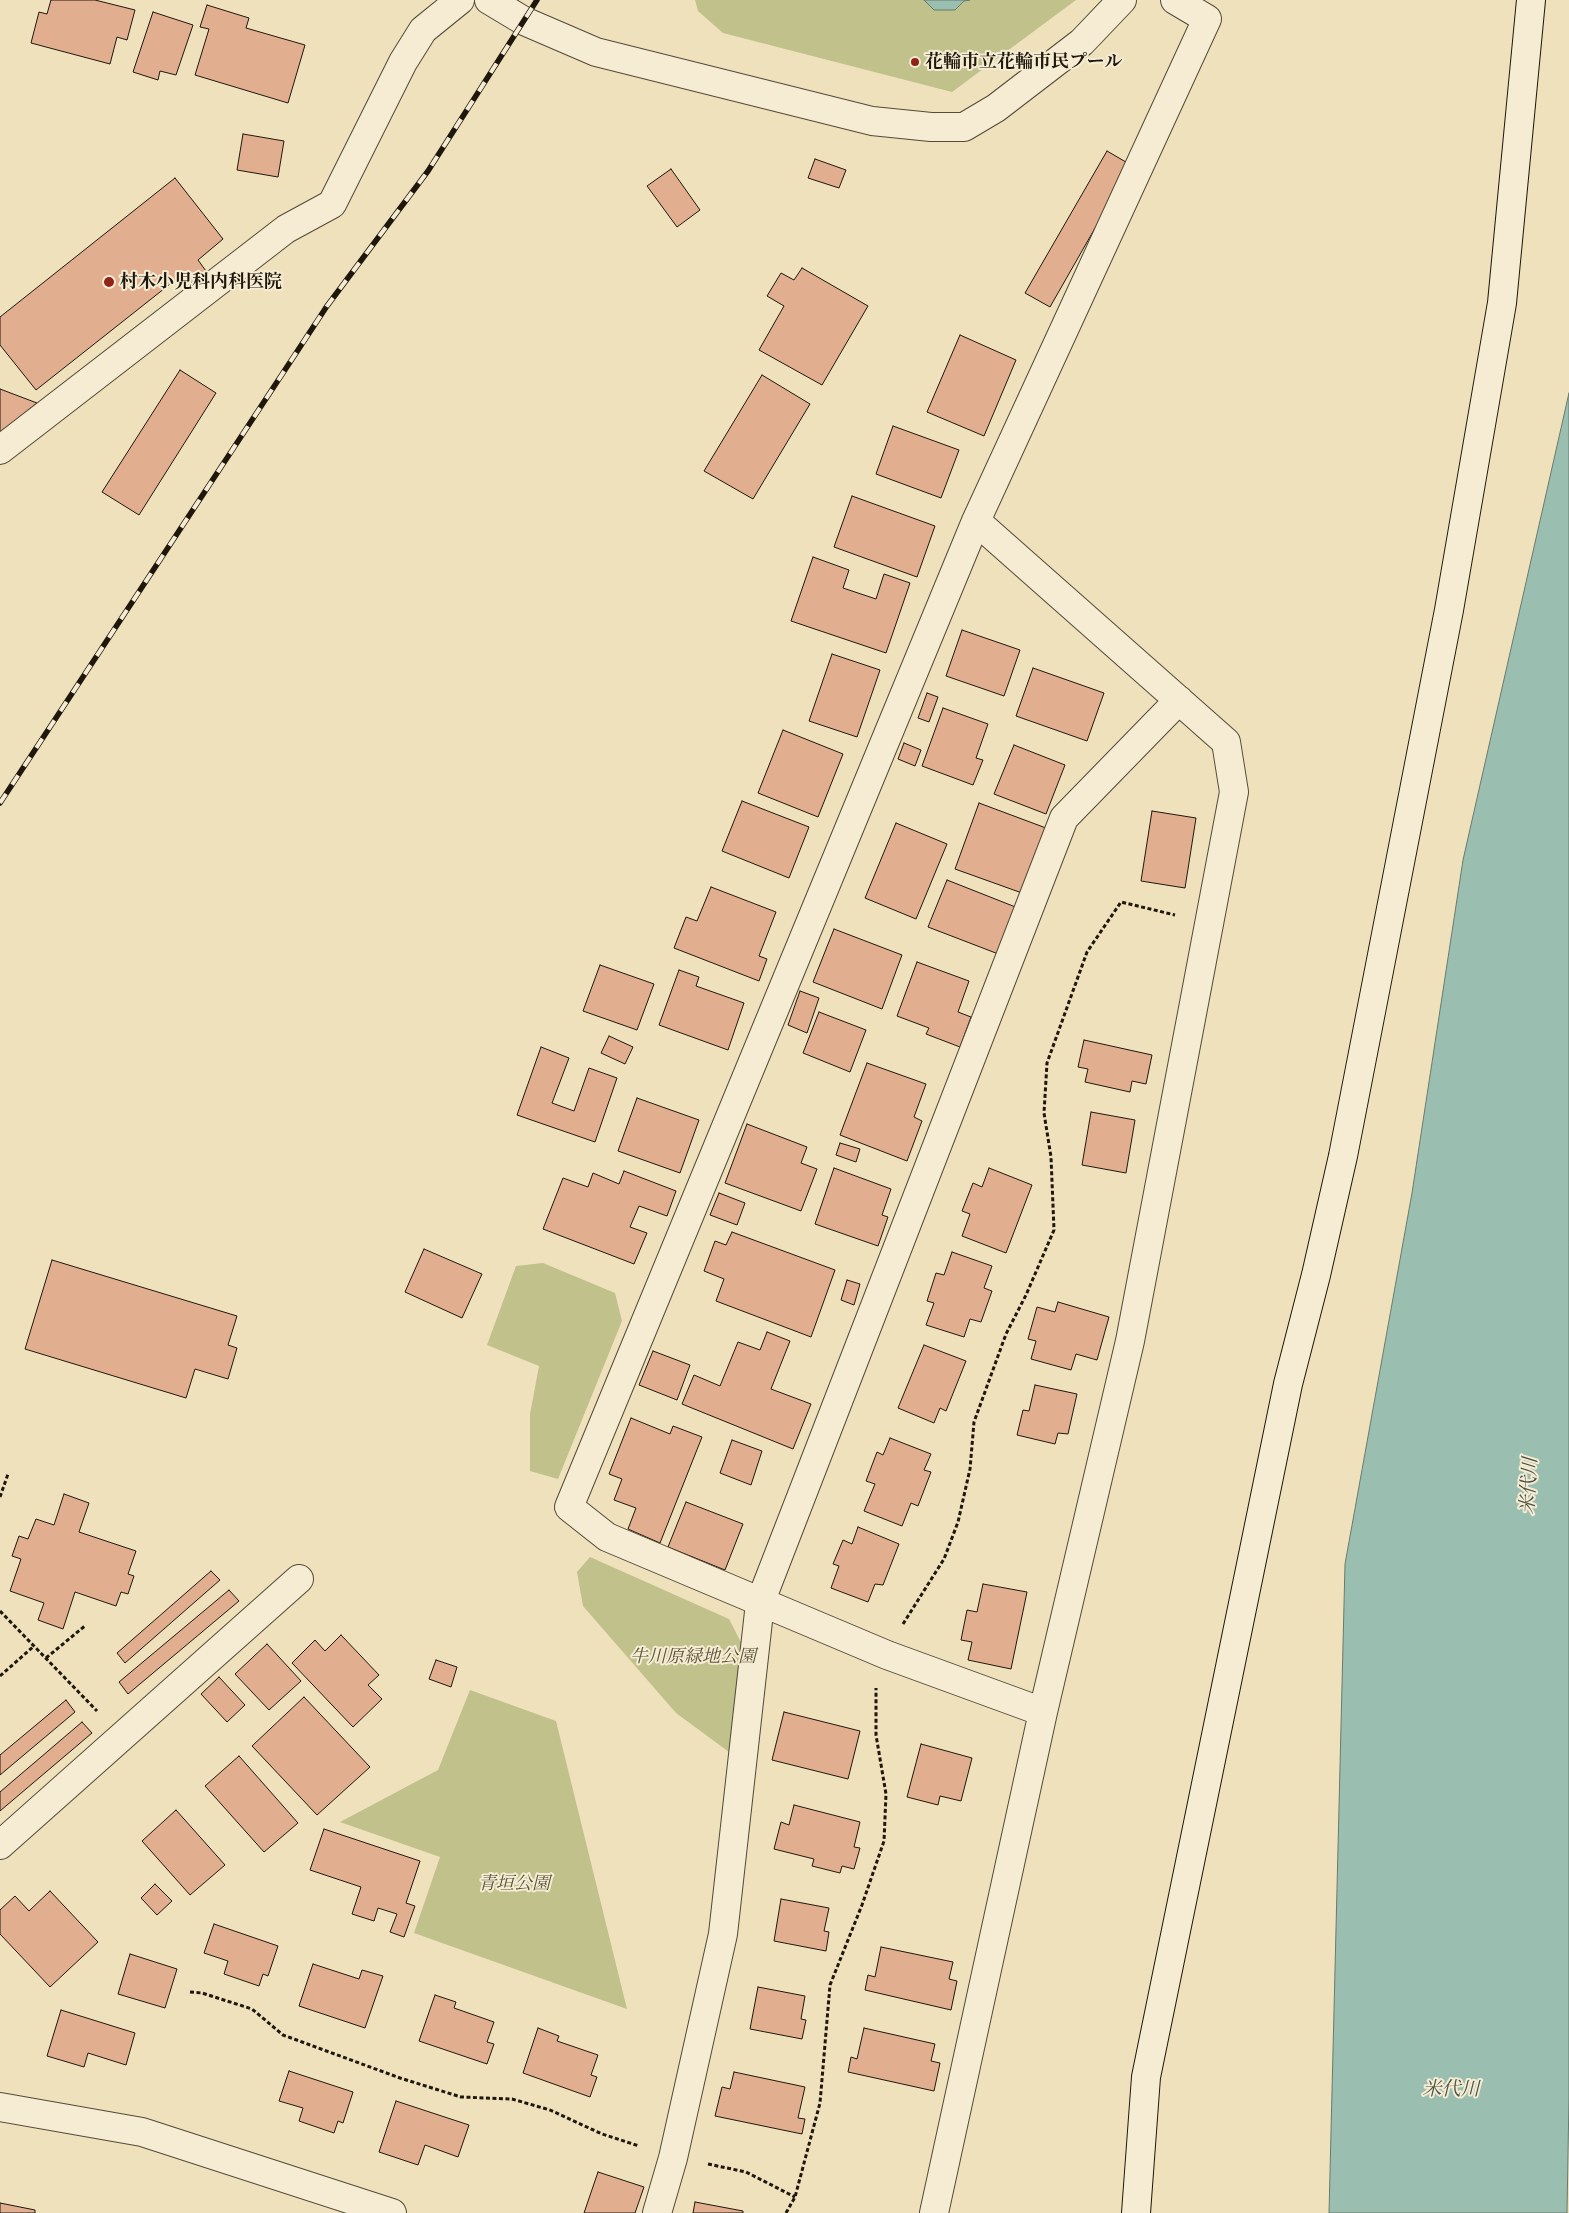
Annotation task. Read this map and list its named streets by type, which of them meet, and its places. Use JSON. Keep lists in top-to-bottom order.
{
  "water": ["米代川"],
  "parks": ["牛川原緑地公園", "青垣公園"],
  "places": ["花輪市立花輪市民プール", "村木小児科内科医院"]
}
